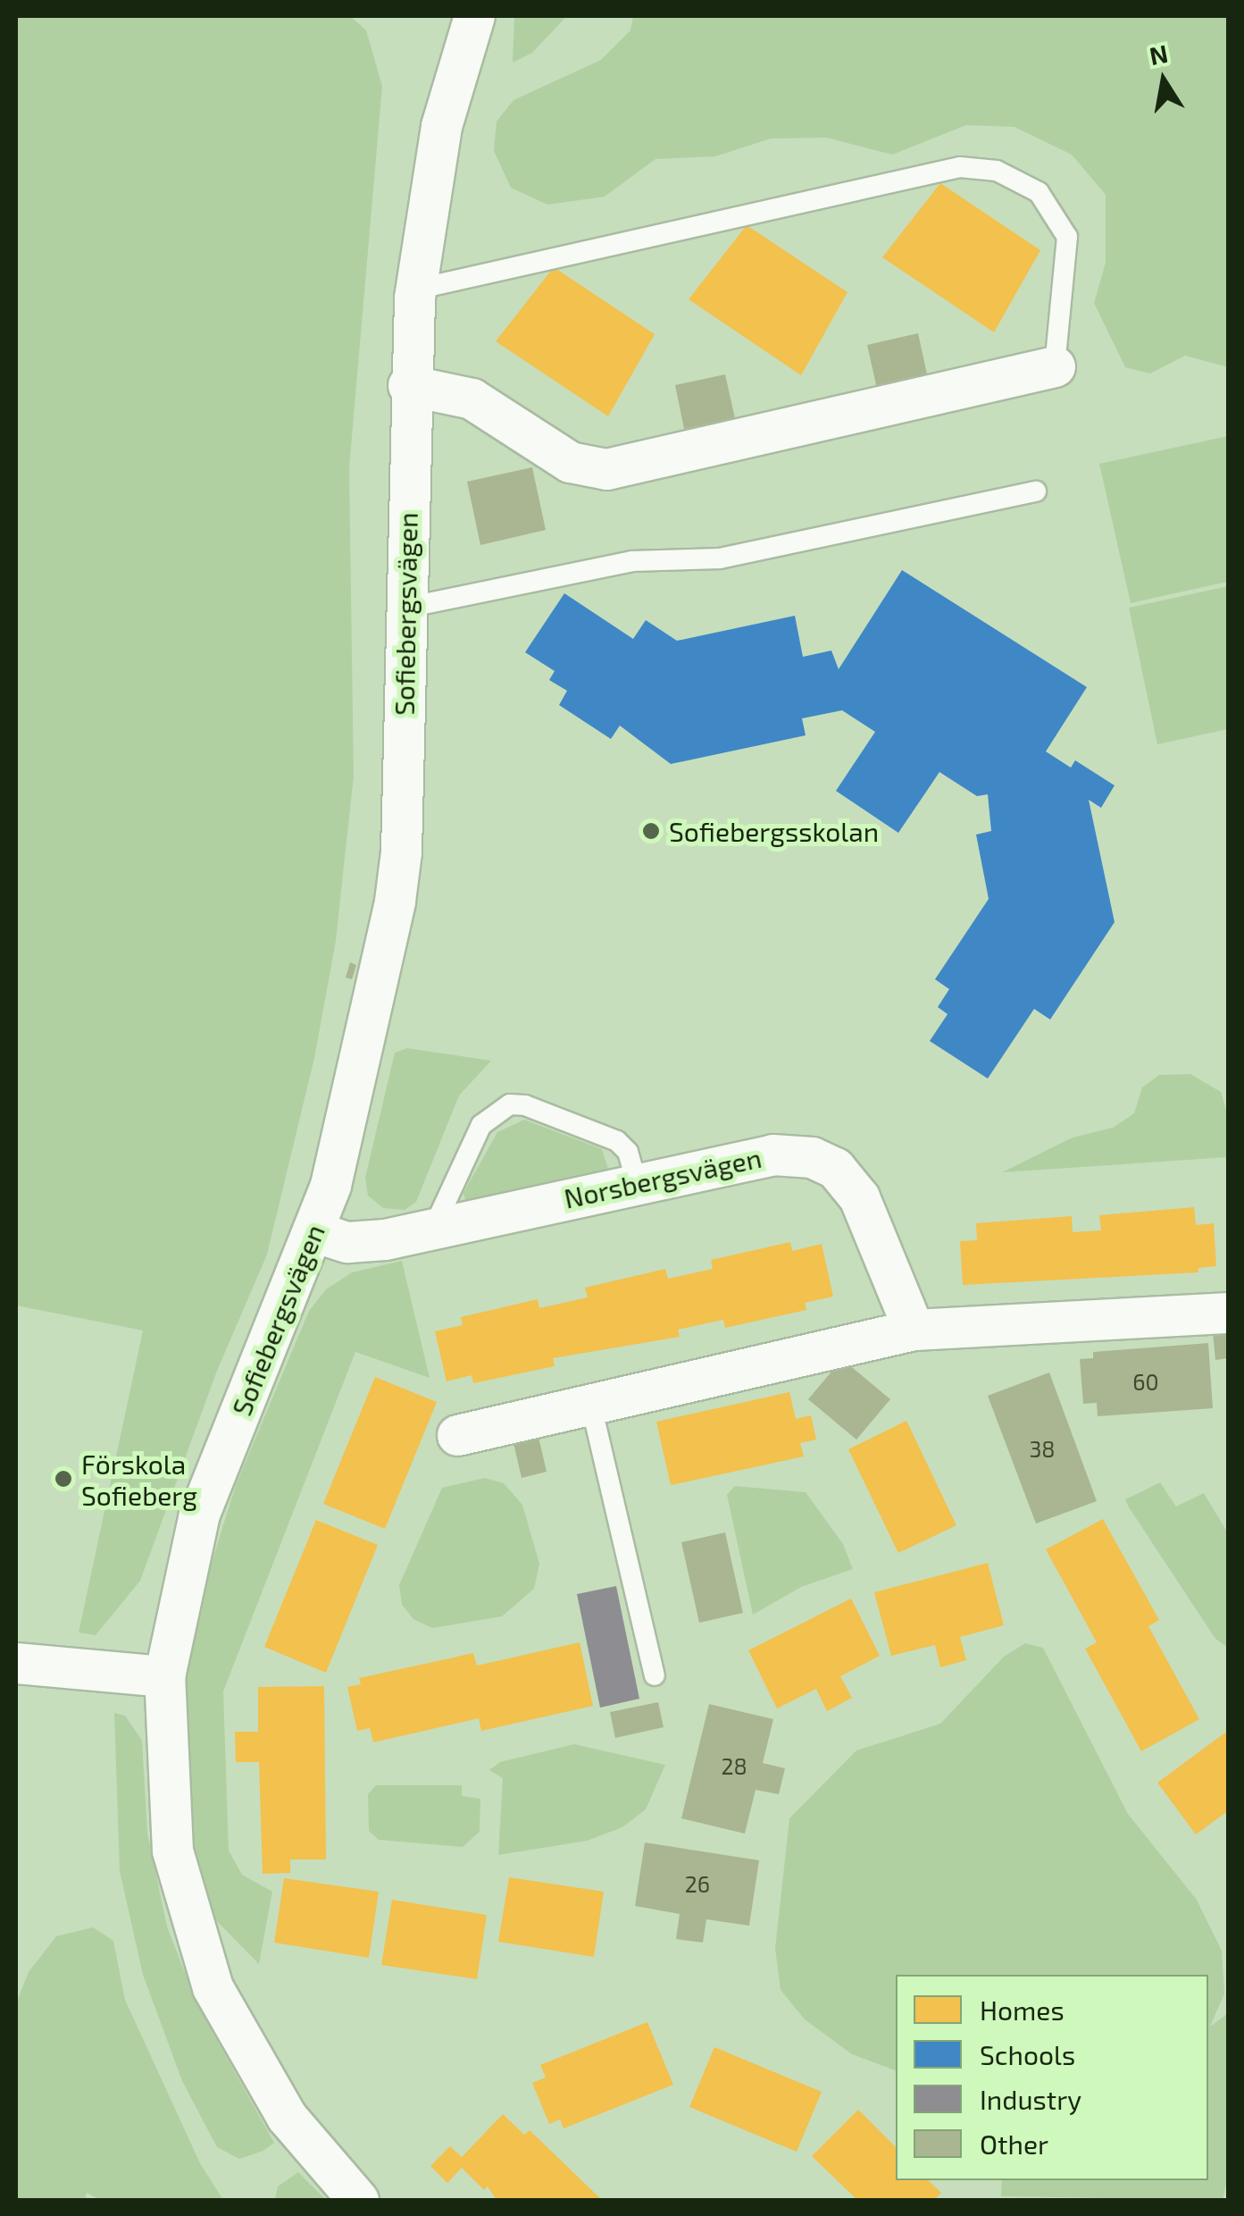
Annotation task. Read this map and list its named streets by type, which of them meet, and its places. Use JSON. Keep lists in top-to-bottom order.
{
  "streets": {
    "street": ["Sofiebergsvägen", "Norsbergsvägen"]
  },
  "crossings": [
    ["Sofiebergsvägen", "Norsbergsvägen"]
  ],
  "places": ["Sofiebergsskolan", "Förskola Sofieberg"],
  "house_numbers": [
    "60",
    "38",
    "28",
    "26"
  ],
  "legend": [
    "Homes",
    "Schools",
    "Industry",
    "Other"
  ],
  "north": "top"
}
